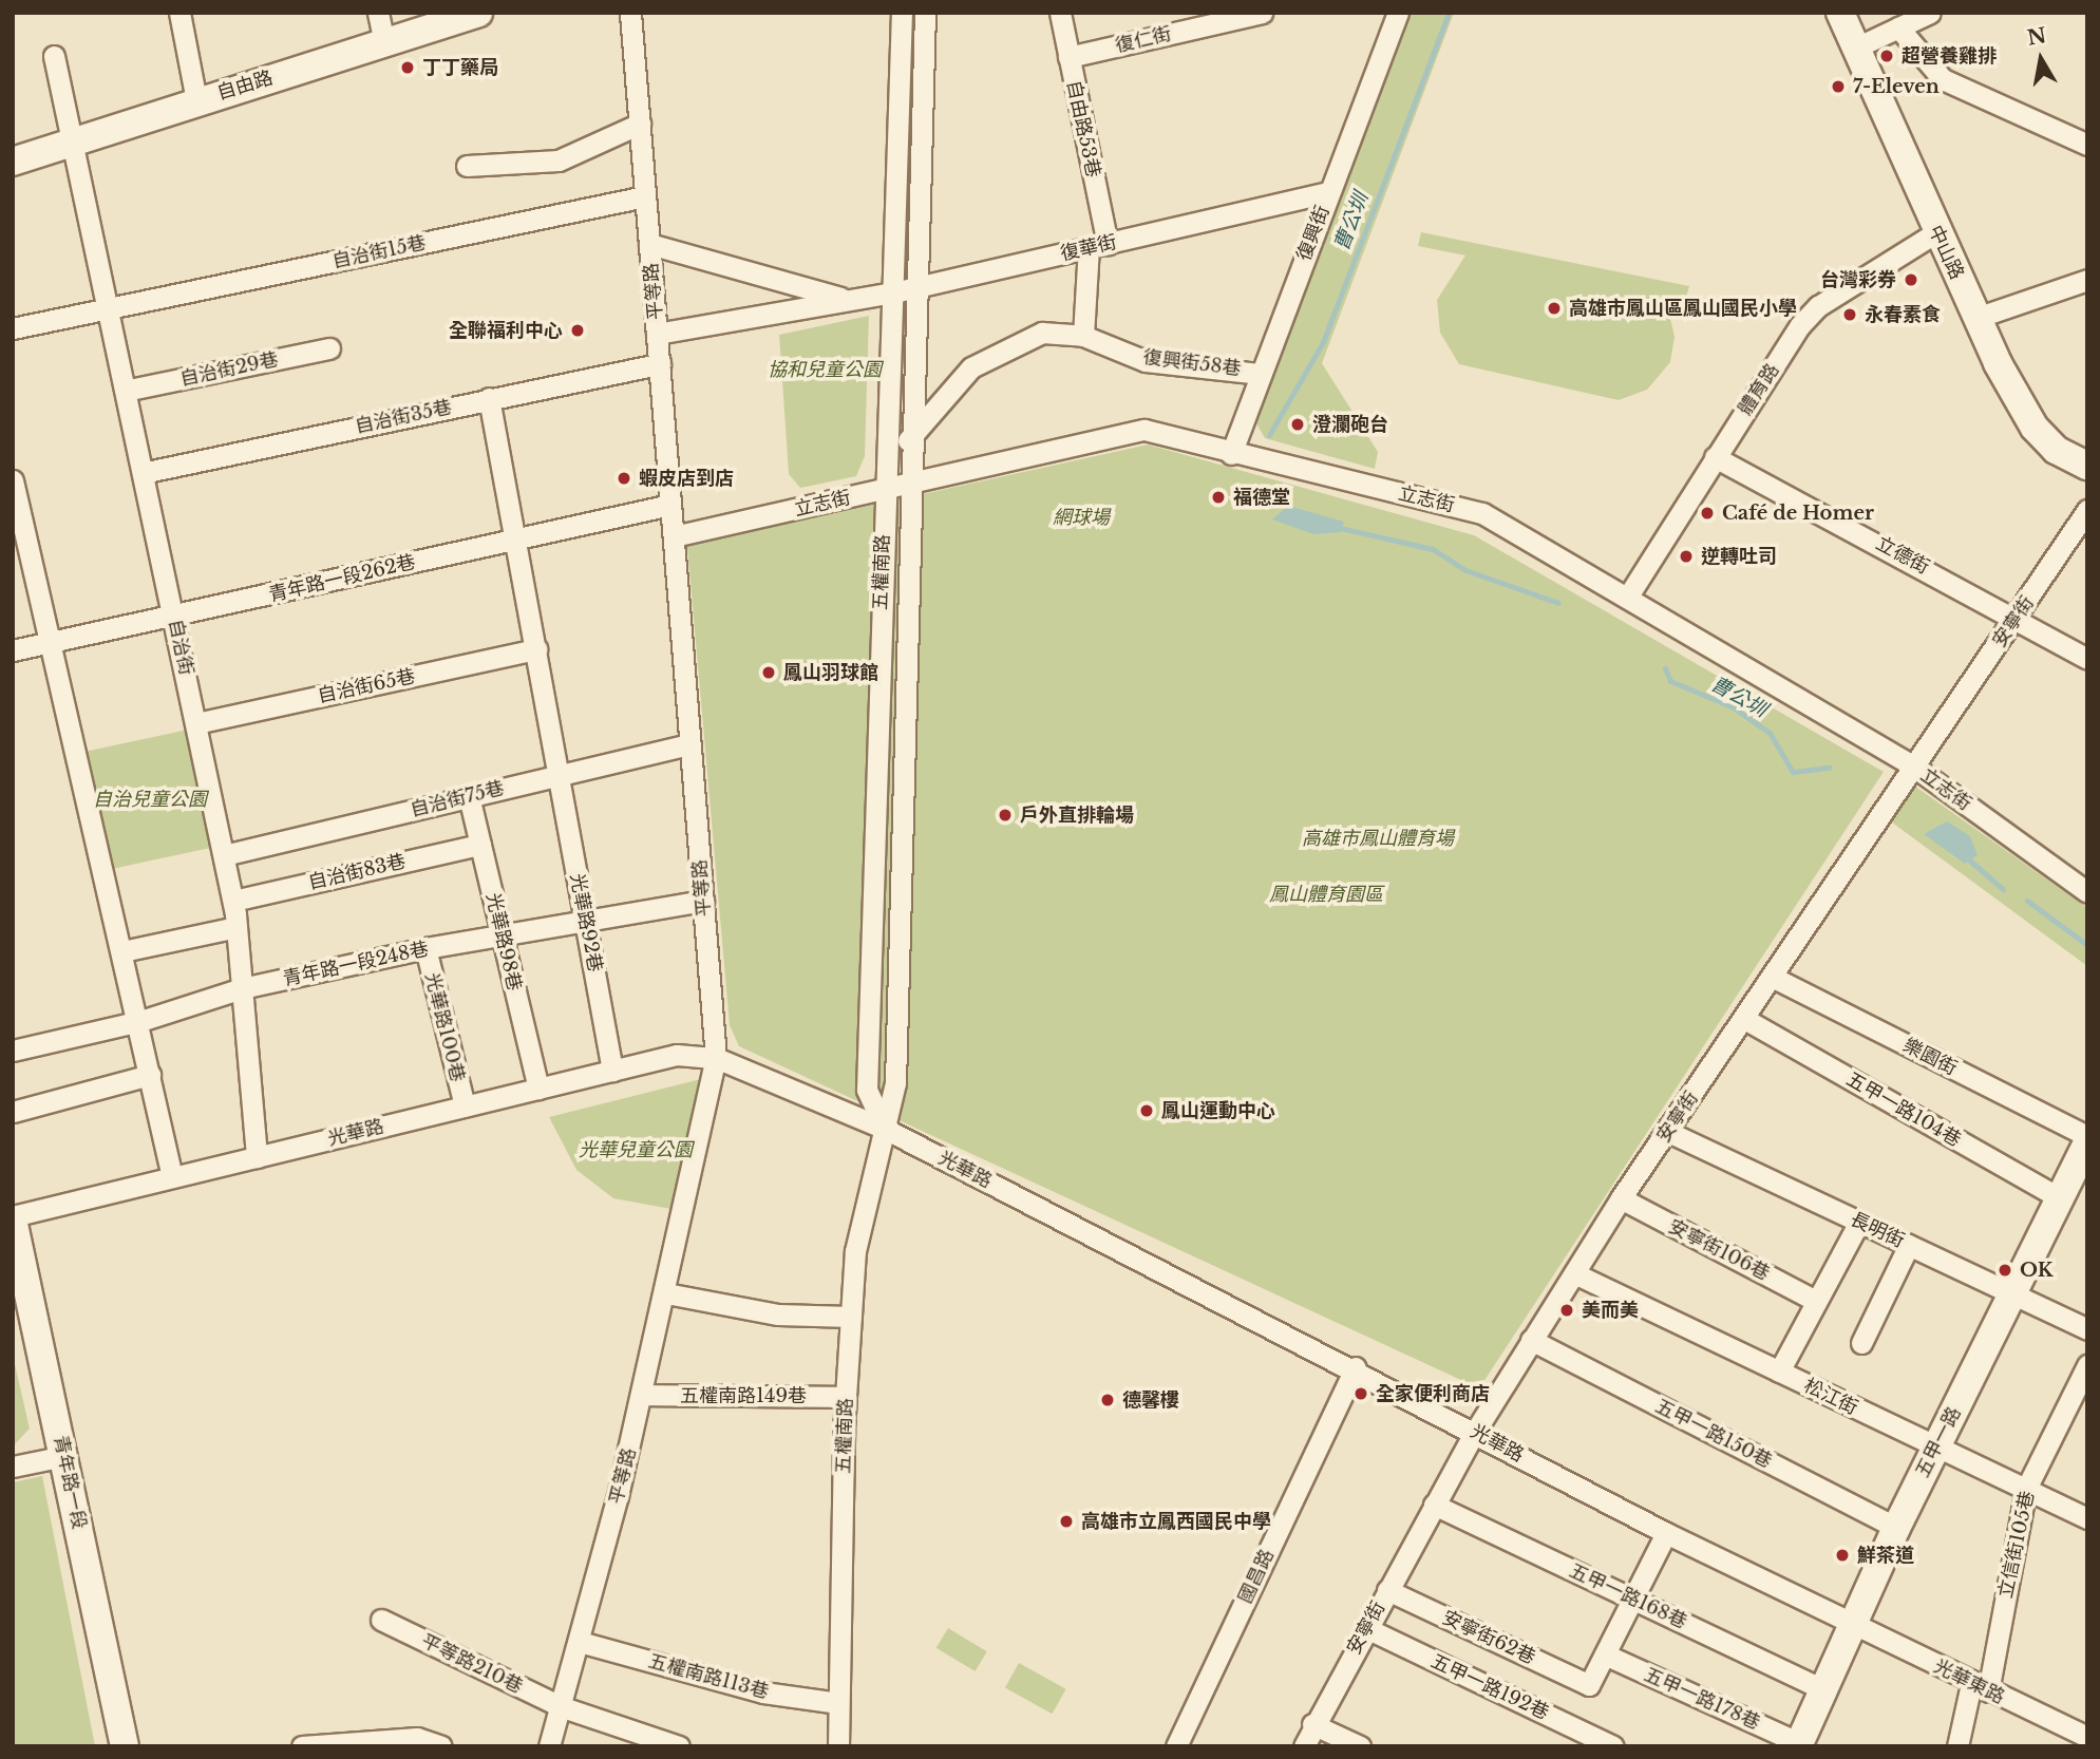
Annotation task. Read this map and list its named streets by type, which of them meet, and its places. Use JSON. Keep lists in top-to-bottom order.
{
  "streets": {
    "street": [
      "復仁街",
      "自由路",
      "自由路53巷",
      "復興街",
      "復華街",
      "自治街15巷",
      "中山路",
      "平等路",
      "復興街58巷",
      "自治街29巷",
      "體育路",
      "自治街35巷",
      "立志街",
      "立德街",
      "五權南路",
      "青年路一段262巷",
      "安寧街",
      "自治街",
      "自治街65巷",
      "自治街75巷",
      "自治街83巷",
      "光華路92巷",
      "光華路98巷",
      "青年路一段248巷",
      "光華路100巷",
      "樂園街",
      "五甲一路104巷",
      "光華路",
      "長明街",
      "安寧街106巷",
      "五權南路149巷",
      "松江街",
      "五甲一路150巷",
      "五甲一路",
      "青年路一段",
      "立信街105巷",
      "國昌路",
      "五甲一路168巷",
      "安寧街62巷",
      "平等路210巷",
      "五權南路113巷",
      "光華東路",
      "五甲一路192巷",
      "五甲一路178巷"
    ]
  },
  "crossings": [
    ["復仁街", "自由路53巷"],
    ["自由路", "自治街"],
    ["自由路53巷", "復華街"],
    ["自由路53巷", "復興街58巷"],
    ["復興街", "復華街"],
    ["復興街", "復興街58巷"],
    ["復興街", "立志街"],
    ["復華街", "平等路"],
    ["復華街", "五權南路"],
    ["自治街15巷", "平等路"],
    ["自治街15巷", "自治街"],
    ["中山路", "體育路"],
    ["平等路", "自治街35巷"],
    ["平等路", "立志街"],
    ["平等路", "青年路一段262巷"],
    ["平等路", "自治街75巷"],
    ["平等路", "青年路一段248巷"],
    ["平等路", "光華路"],
    ["平等路", "五權南路149巷"],
    ["平等路", "平等路210巷"],
    ["平等路", "五權南路113巷"],
    ["復興街58巷", "五權南路"],
    ["自治街29巷", "自治街"],
    ["體育路", "立志街"],
    ["體育路", "立德街"],
    ["自治街35巷", "自治街"],
    ["自治街35巷", "光華路92巷"],
    ["立志街", "五權南路"],
    ["立志街", "安寧街"],
    ["立德街", "安寧街"],
    ["五權南路", "光華路"],
    ["五權南路", "五權南路149巷"],
    ["五權南路", "五權南路113巷"],
    ["青年路一段262巷", "自治街"],
    ["青年路一段262巷", "光華路92巷"],
    ["安寧街", "樂園街"],
    ["安寧街", "五甲一路104巷"],
    ["安寧街", "光華路"],
    ["安寧街", "長明街"],
    ["安寧街", "安寧街106巷"],
    ["安寧街", "松江街"],
    ["安寧街", "五甲一路150巷"],
    ["安寧街", "五甲一路168巷"],
    ["安寧街", "安寧街62巷"],
    ["安寧街", "五甲一路192巷"],
    ["自治街", "自治街65巷"],
    ["自治街", "自治街75巷"],
    ["自治街", "自治街83巷"],
    ["自治街", "青年路一段248巷"],
    ["自治街", "光華路"],
    ["自治街65巷", "光華路92巷"],
    ["自治街75巷", "光華路92巷"],
    ["自治街75巷", "光華路98巷"],
    ["自治街83巷", "光華路98巷"],
    ["光華路92巷", "青年路一段248巷"],
    ["光華路92巷", "光華路"],
    ["光華路98巷", "青年路一段248巷"],
    ["光華路98巷", "光華路"],
    ["青年路一段248巷", "光華路100巷"],
    ["光華路100巷", "光華路"],
    ["五甲一路104巷", "五甲一路"],
    ["光華路", "五甲一路"],
    ["光華路", "青年路一段"],
    ["光華路", "國昌路"],
    ["光華路", "光華東路"],
    ["長明街", "五甲一路"],
    ["松江街", "五甲一路"],
    ["松江街", "立信街105巷"],
    ["五甲一路150巷", "五甲一路"],
    ["五甲一路", "五甲一路168巷"],
    ["五甲一路", "光華東路"],
    ["五甲一路", "五甲一路178巷"],
    ["立信街105巷", "光華東路"],
    ["安寧街62巷", "五甲一路178巷"]
  ],
  "water": ["曹公圳"],
  "parks": [
    "協和兒童公園",
    "網球場",
    "自治兒童公園",
    "高雄市鳳山體育場",
    "鳳山體育園區",
    "光華兒童公園"
  ],
  "places": [
    "超營養雞排",
    "丁丁藥局",
    "7-Eleven",
    "台灣彩券",
    "高雄市鳳山區鳳山國民小學",
    "永春素食",
    "全聯福利中心",
    "澄瀾砲台",
    "蝦皮店到店",
    "福德堂",
    "Café de Homer",
    "逆轉吐司",
    "鳳山羽球館",
    "戶外直排輪場",
    "鳳山運動中心",
    "OK",
    "美而美",
    "全家便利商店",
    "德馨樓",
    "高雄市立鳳西國民中學",
    "鮮茶道"
  ],
  "north": "top"
}
